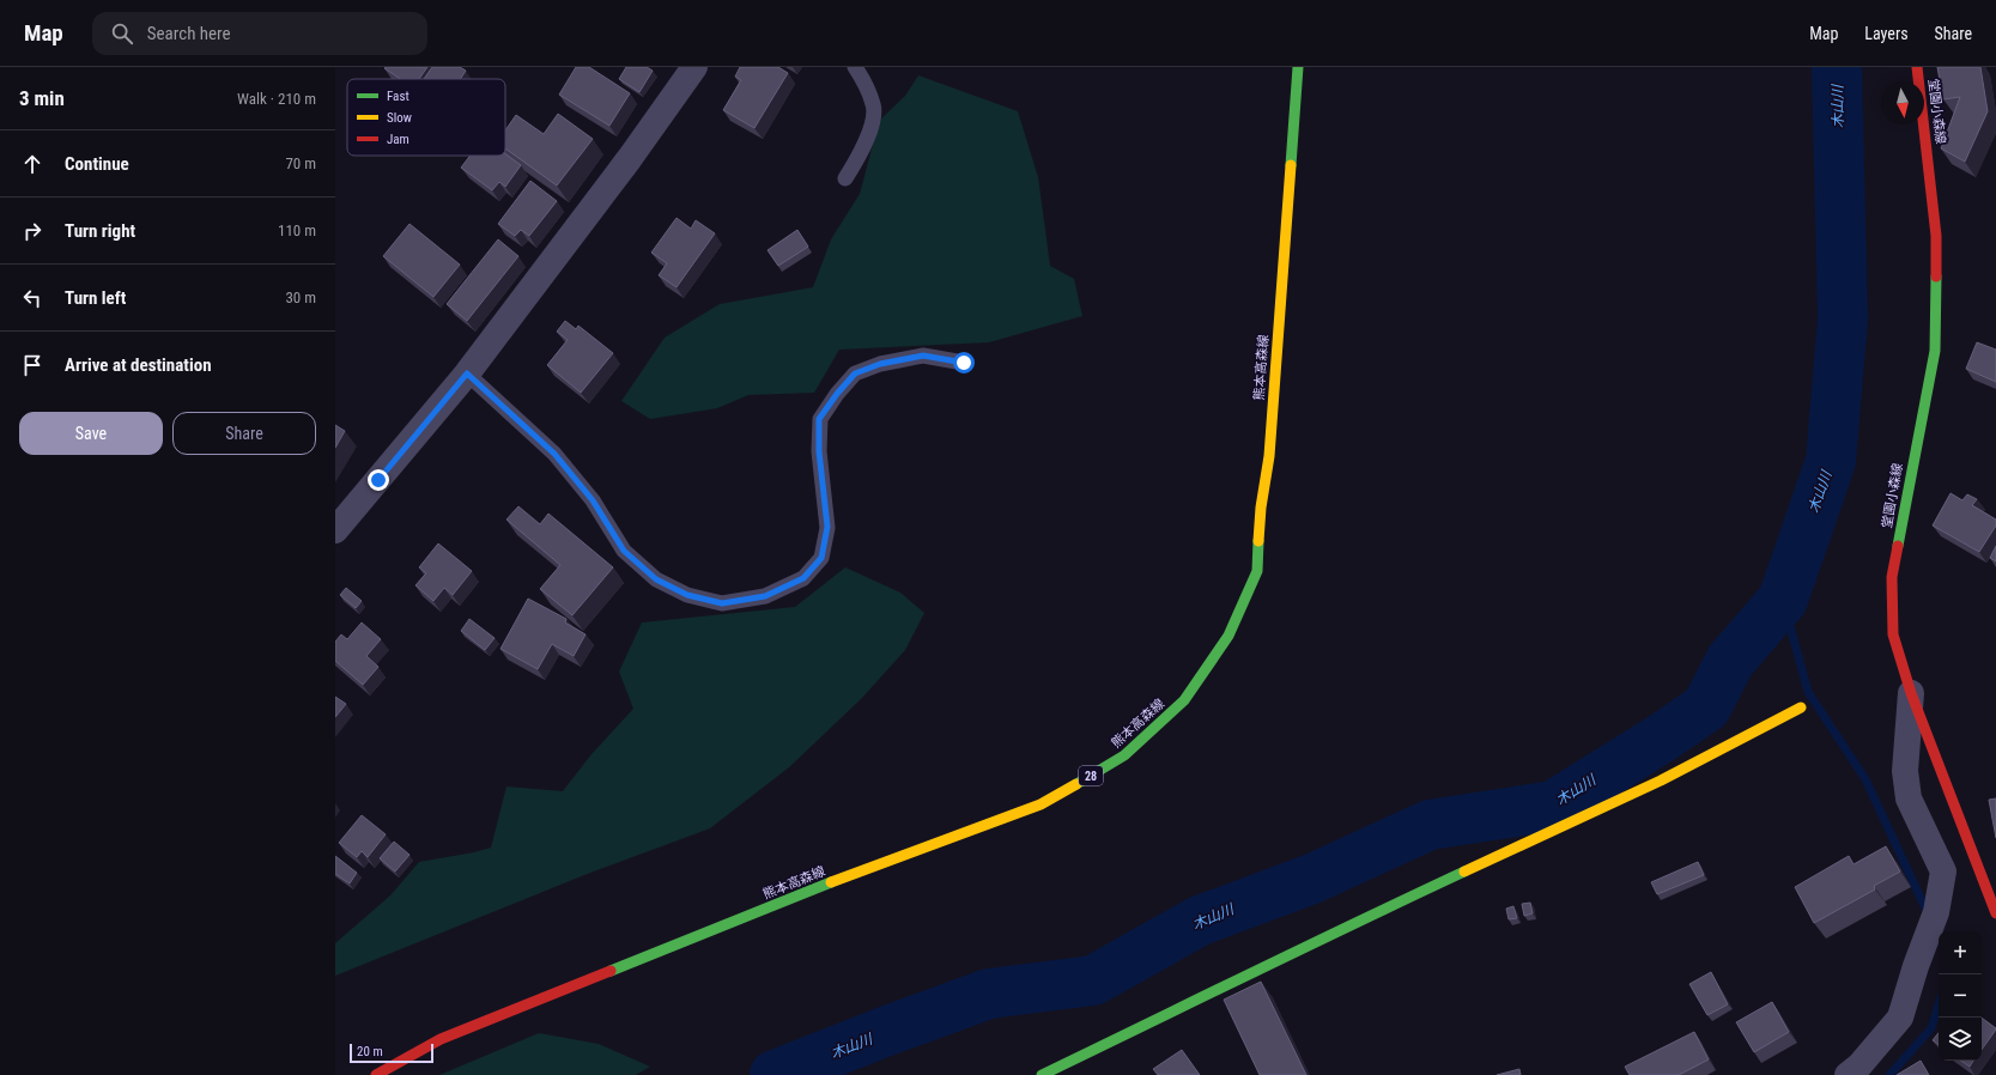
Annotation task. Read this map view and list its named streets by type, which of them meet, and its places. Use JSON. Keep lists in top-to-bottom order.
{
  "streets": {
    "main road": ["堂園小森線", "熊本高森線", "28"]
  },
  "water": ["木山川"],
  "legend": ["Fast", "Slow", "Jam"],
  "scale_bar": "20 m",
  "north": "bottom",
  "page": {
    "header": "Map",
    "search": "Search here",
    "nav": ["Map", "Layers", "Share"],
    "heading": ["3 min", "Walk · 210 m"],
    "list": [
      ["Continue", "70 m"],
      ["Turn right", "110 m"],
      ["Turn left", "30 m"],
      "Arrive at destination"
    ],
    "buttons": ["Save", "Share"],
    "map_buttons": ["+", "−"],
    "scale": "20 m"
  }
}
